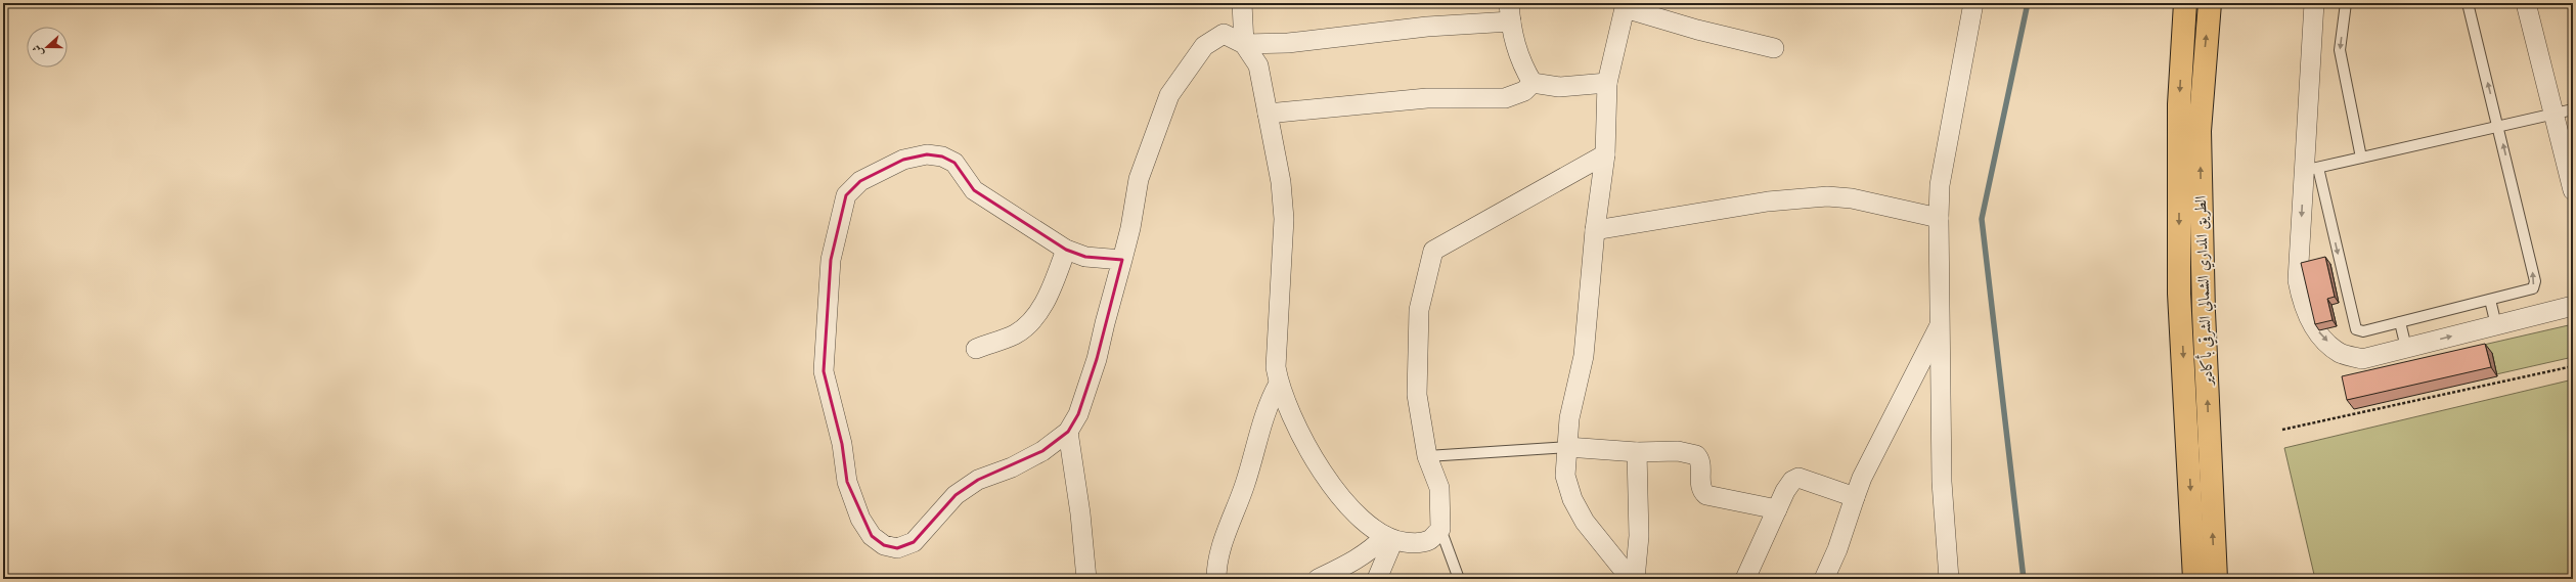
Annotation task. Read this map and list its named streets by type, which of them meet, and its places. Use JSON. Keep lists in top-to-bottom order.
{
  "streets": {
    "highway": ["الطريق المداري الشمالي الشرقي بأكادير"]
  },
  "north": "left"
}
